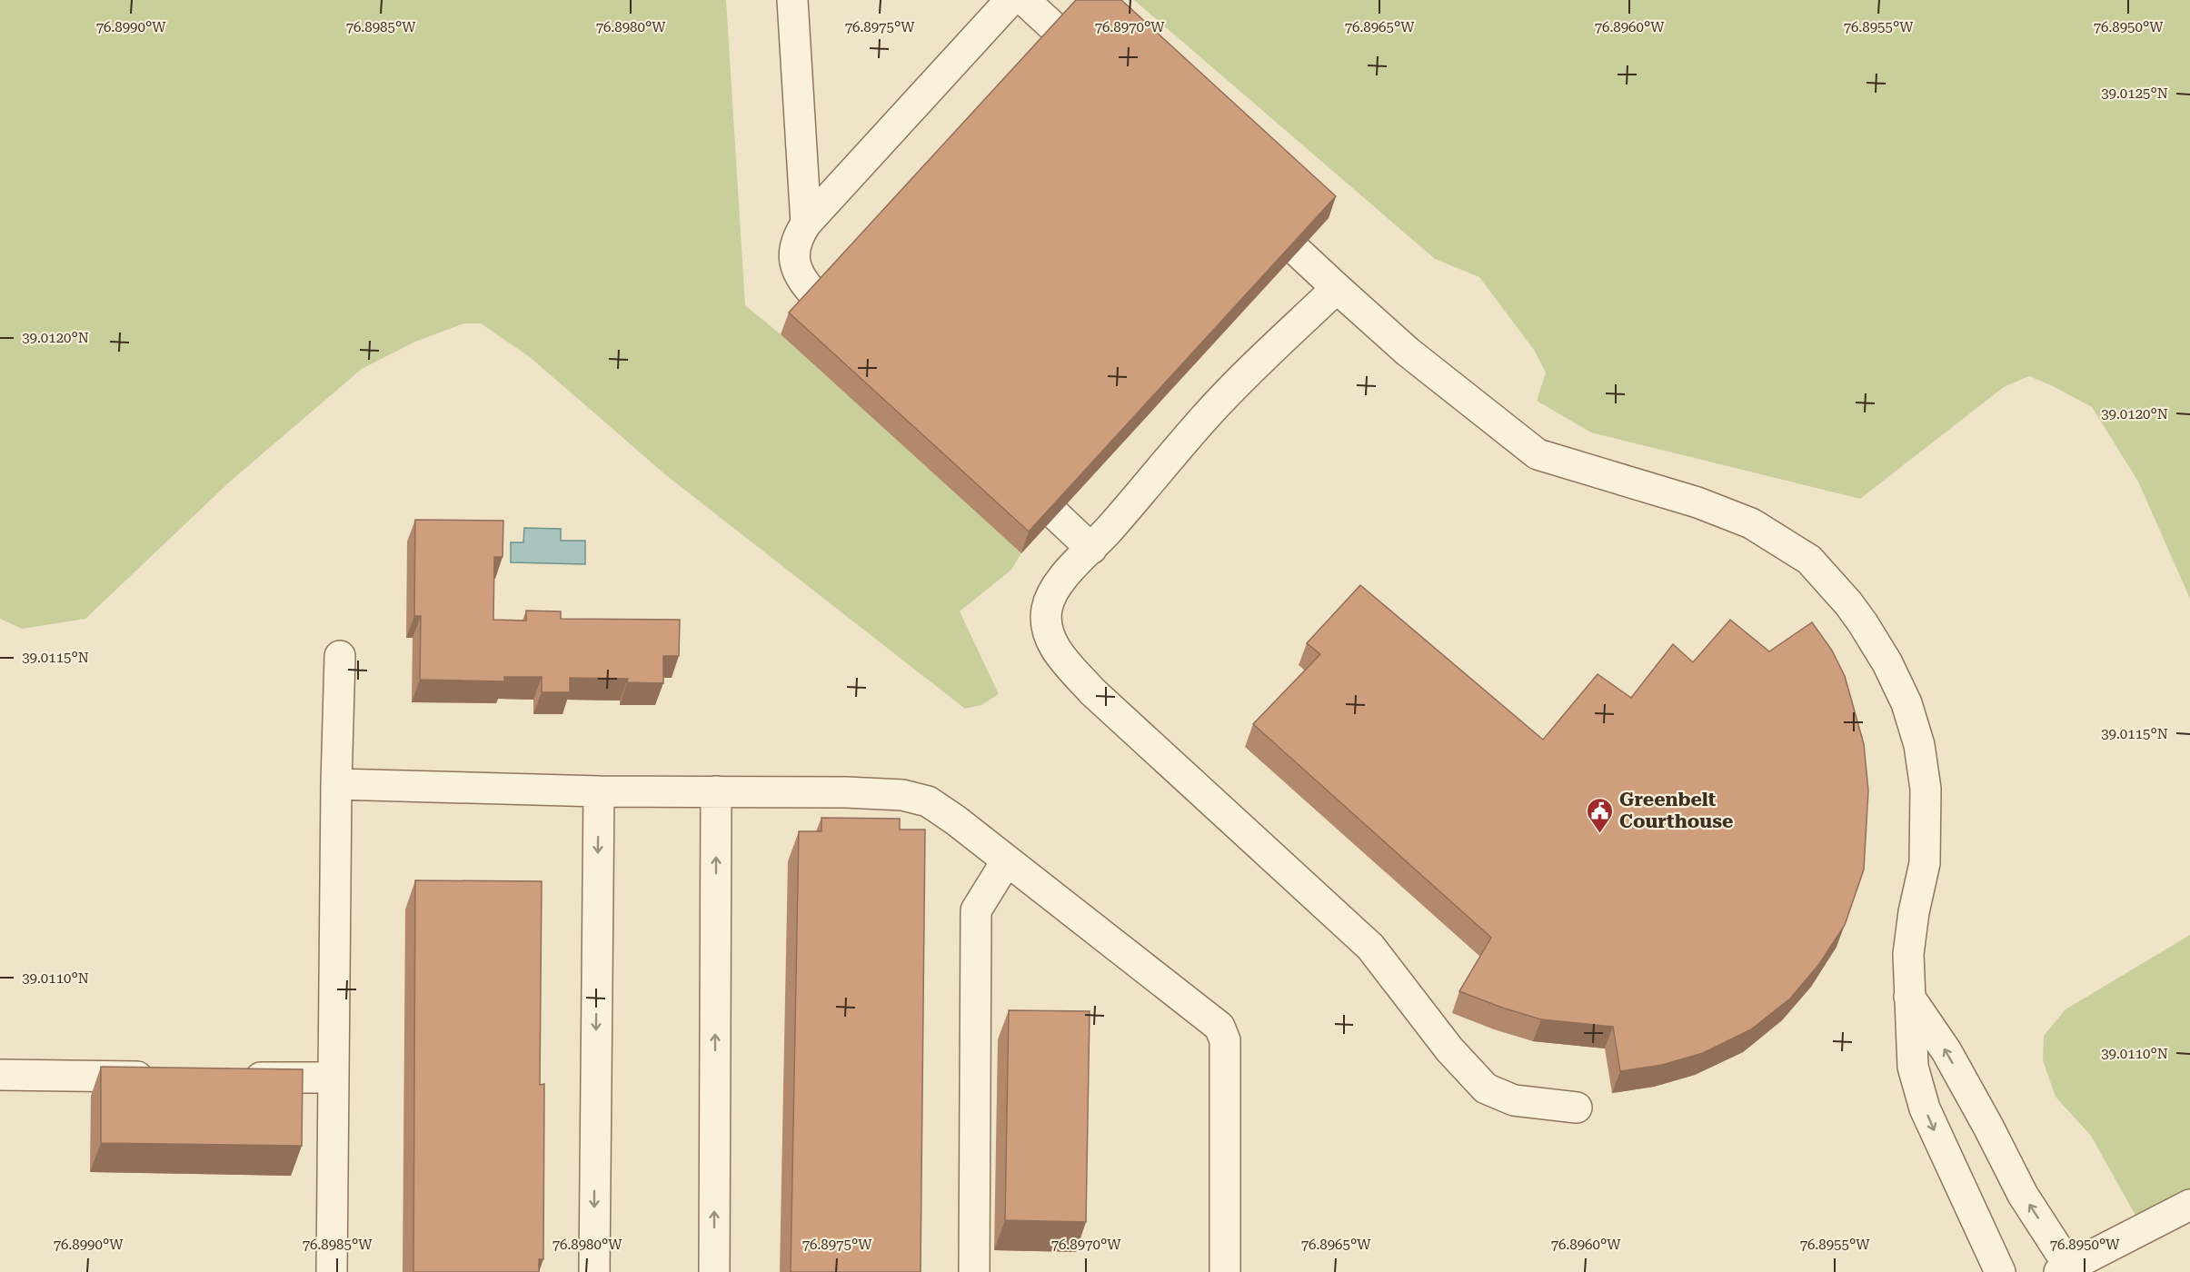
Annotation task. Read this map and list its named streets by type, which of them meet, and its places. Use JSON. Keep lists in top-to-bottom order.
{
  "places": {
    "public building": ["Greenbelt Courthouse"]
  },
  "coordinates": [
    "76.8990°W",
    "76.8985°W",
    "76.8980°W",
    "76.8975°W",
    "76.8970°W",
    "76.8965°W",
    "76.8960°W",
    "76.8955°W",
    "76.8950°W",
    "39.0125°N",
    "39.0120°N",
    "39.0115°N",
    "39.0110°N"
  ]
}
